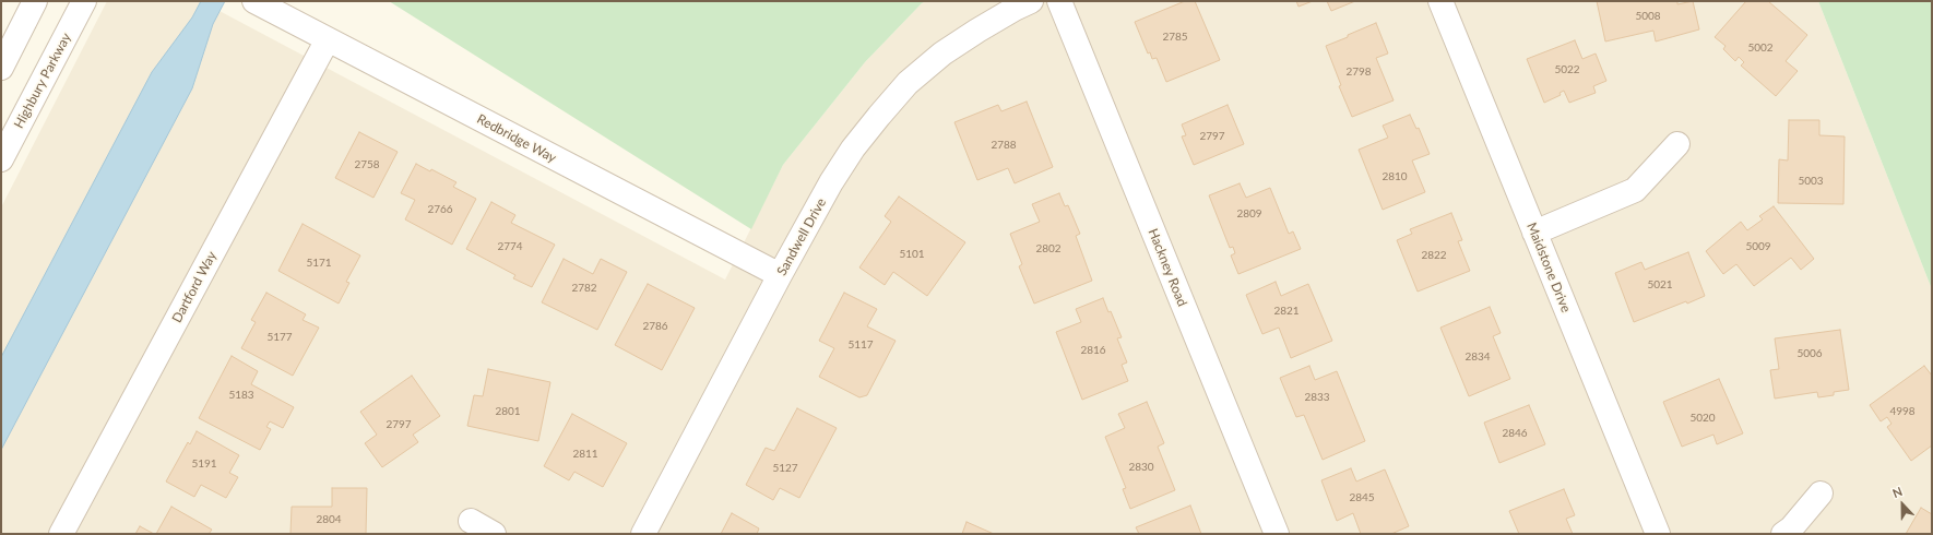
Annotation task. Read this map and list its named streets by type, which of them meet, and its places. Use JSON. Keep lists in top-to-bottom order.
{
  "streets": {
    "street": [
      "Highbury Parkway",
      "Redbridge Way",
      "Sandwell Drive",
      "Hackney Road",
      "Maidstone Drive",
      "Dartford Way"
    ]
  },
  "crossings": [
    ["Redbridge Way", "Sandwell Drive"],
    ["Redbridge Way", "Dartford Way"]
  ],
  "house_numbers": [
    "5008",
    "2785",
    "5002",
    "5022",
    "2798",
    "2797",
    "2788",
    "2758",
    "2810",
    "5003",
    "2766",
    "2809",
    "2774",
    "5009",
    "2802",
    "5101",
    "2822",
    "5171",
    "5021",
    "2782",
    "2821",
    "2786",
    "5177",
    "5117",
    "2816",
    "5006",
    "2834",
    "5183",
    "2833",
    "2801",
    "4998",
    "5020",
    "2797",
    "2846",
    "2811",
    "5191",
    "2830",
    "5127",
    "2845",
    "2804"
  ],
  "north": "top"
}
